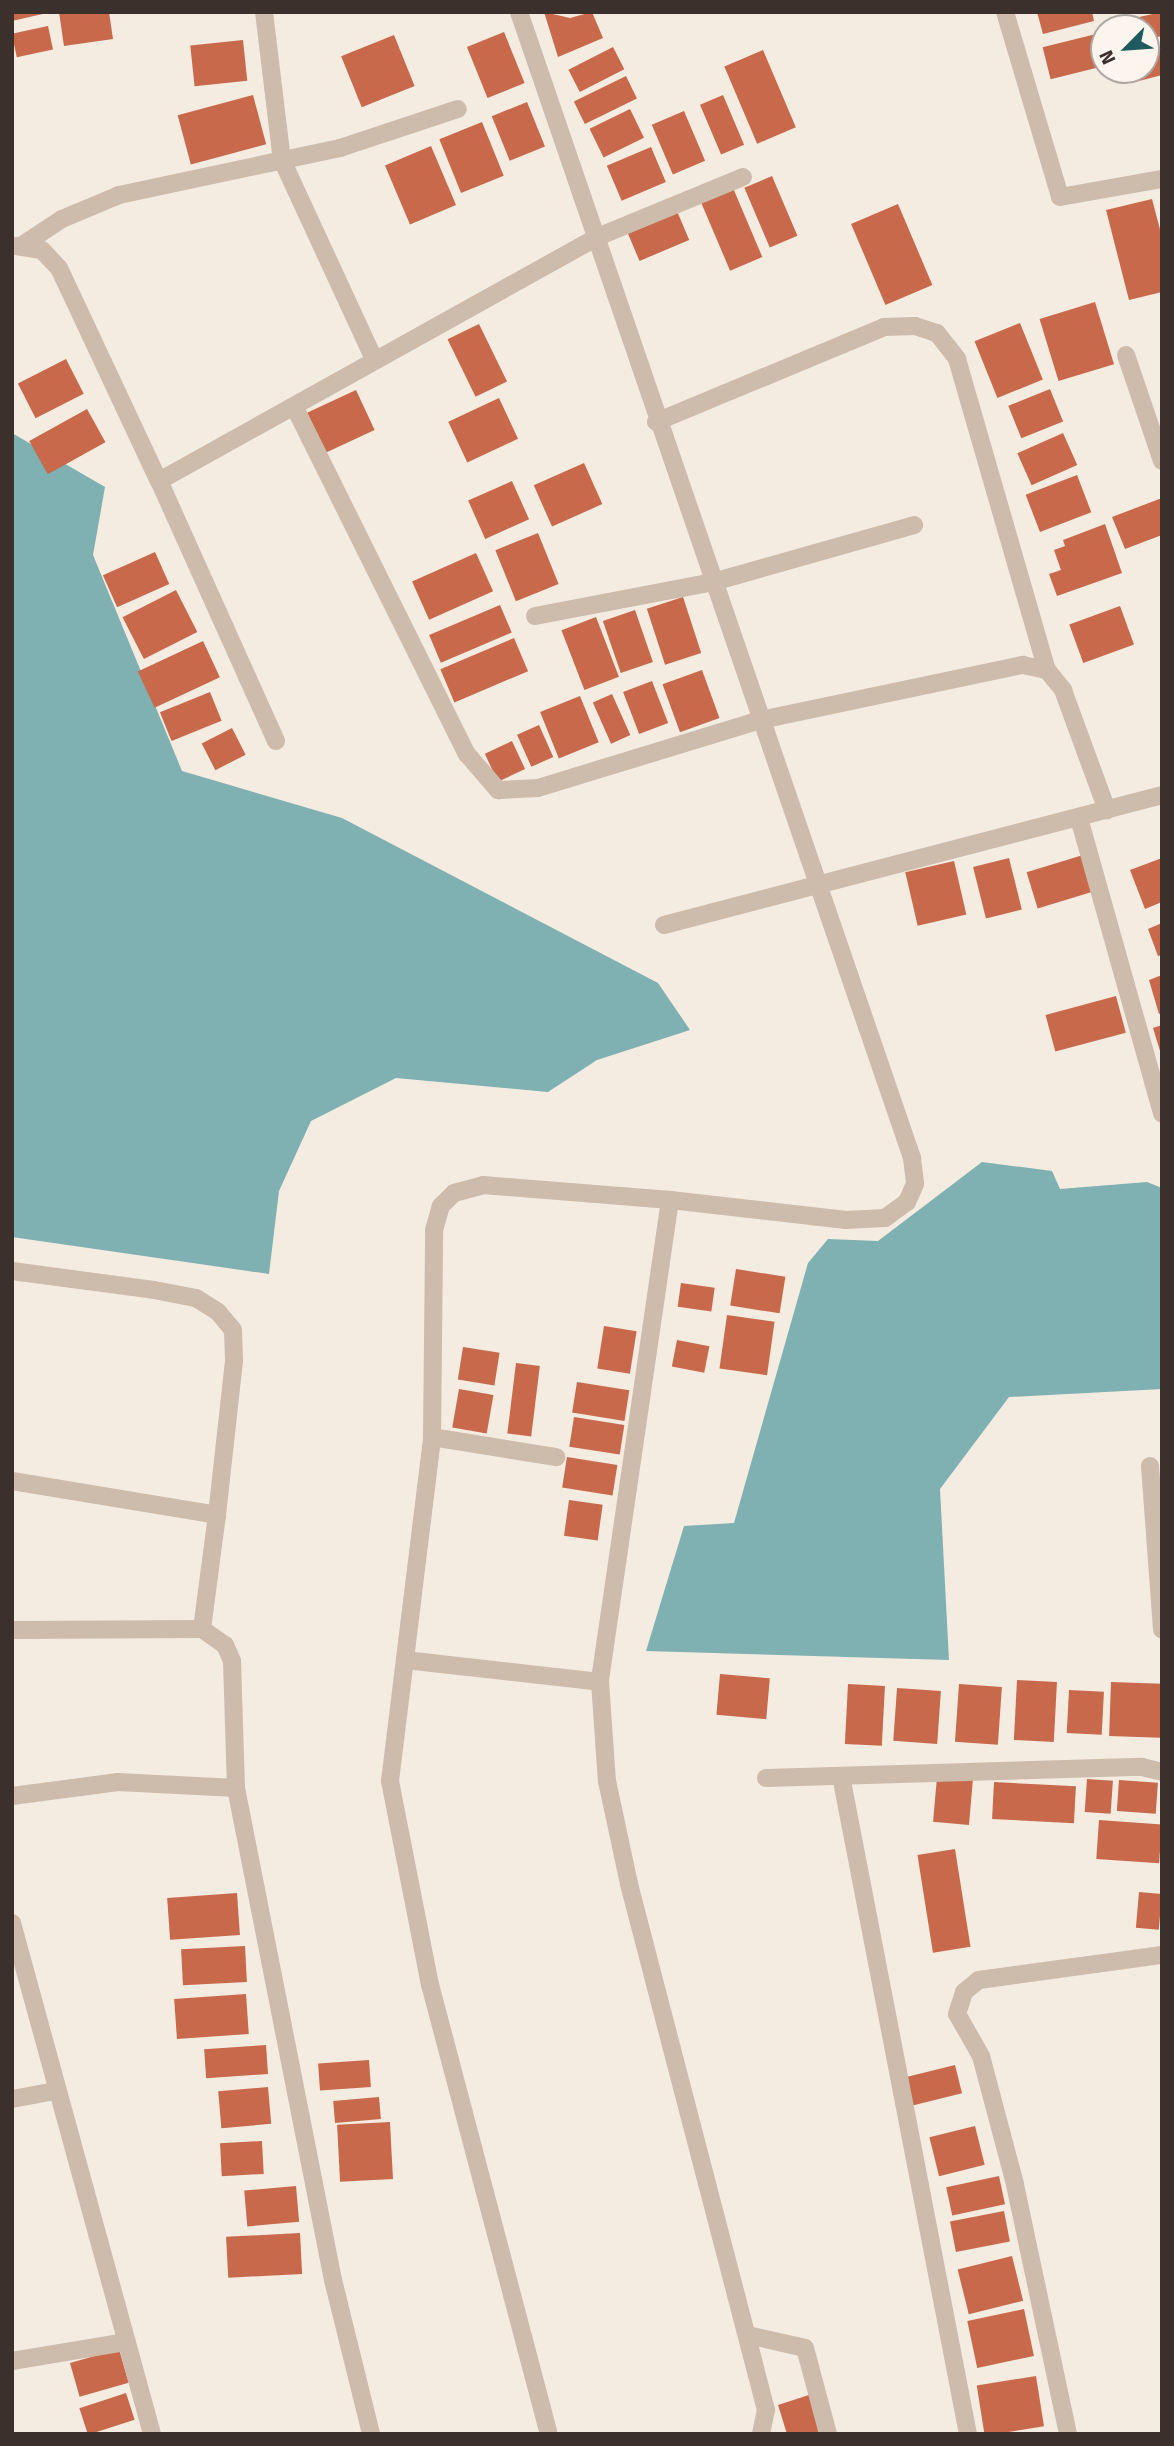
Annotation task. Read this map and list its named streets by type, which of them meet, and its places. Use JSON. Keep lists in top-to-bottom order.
{
  "north": "bottom left"
}
